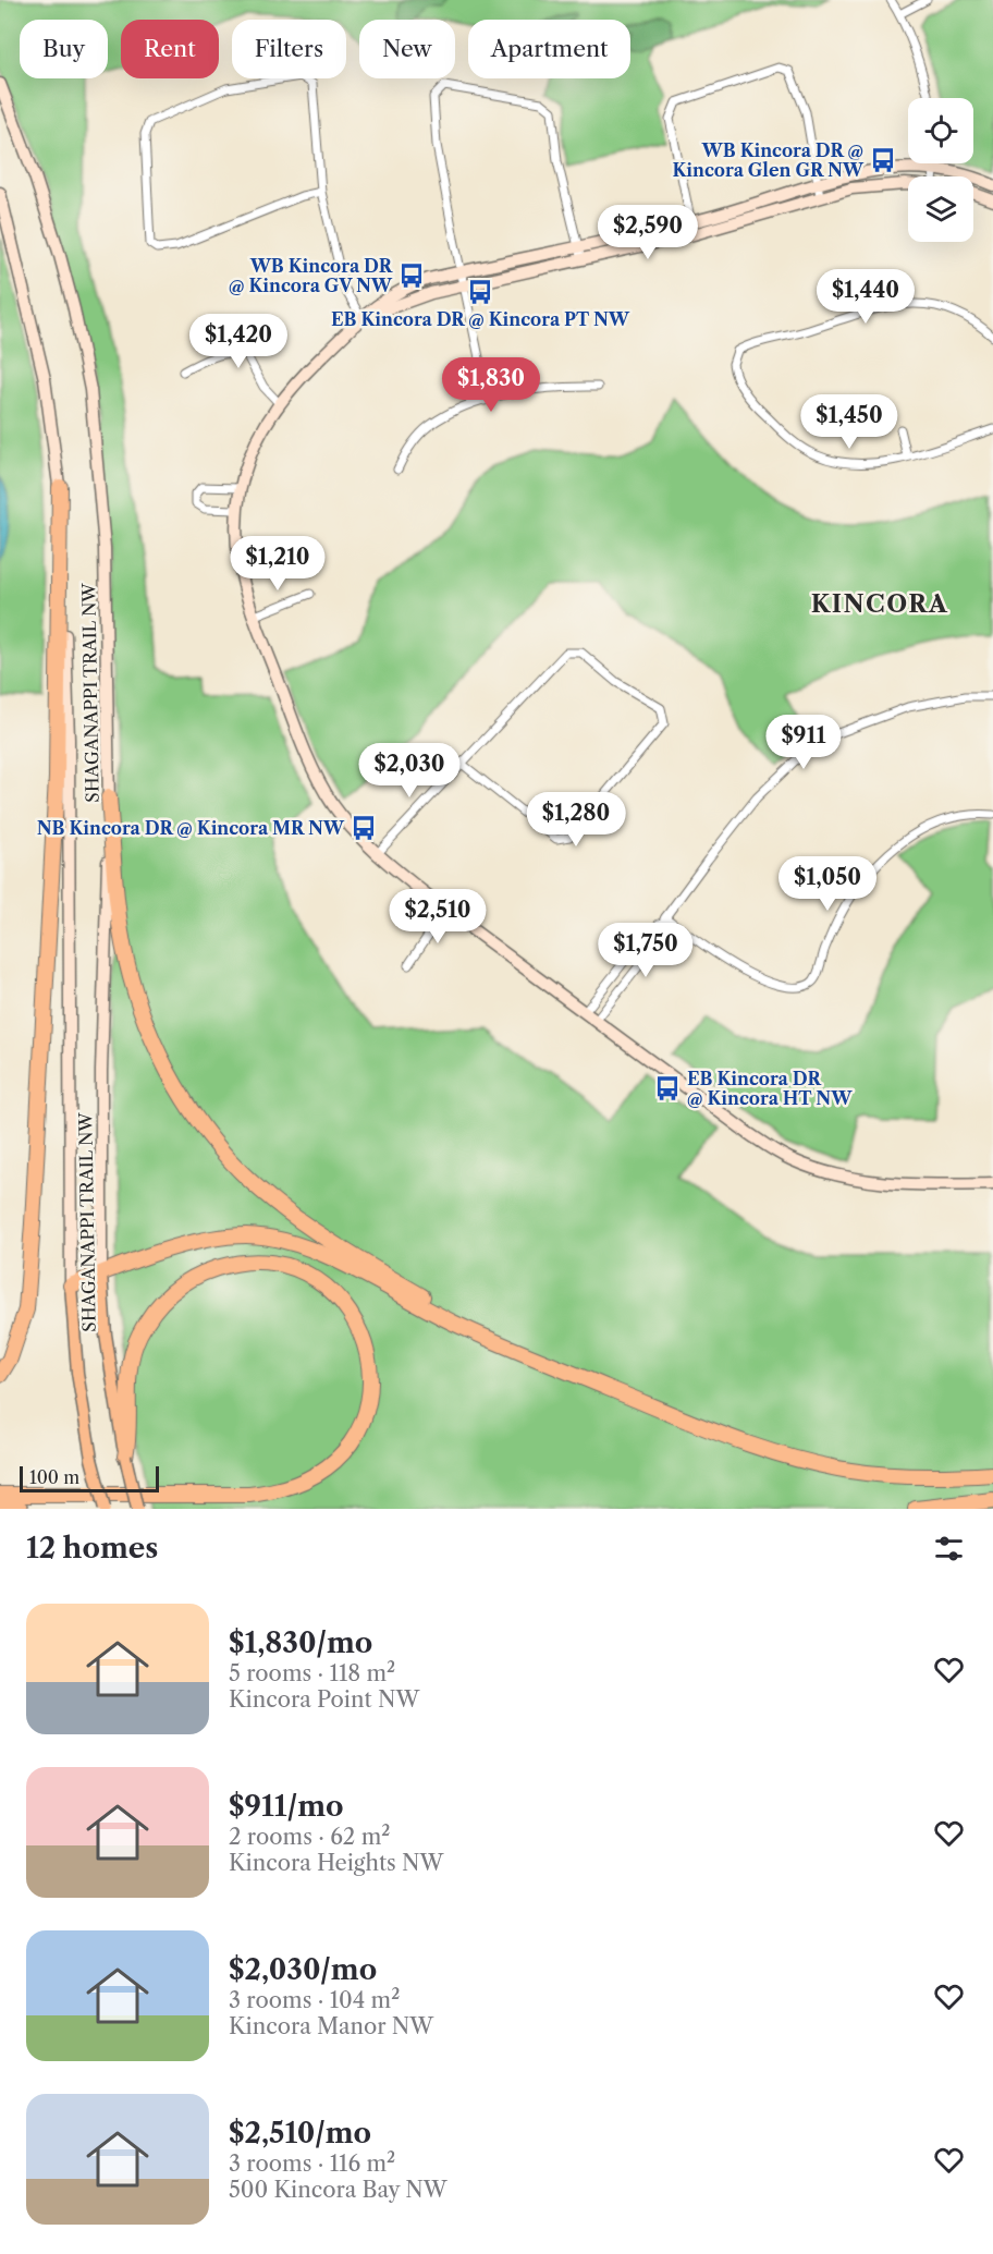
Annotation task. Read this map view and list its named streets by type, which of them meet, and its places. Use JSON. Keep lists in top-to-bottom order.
{
  "streets": {
    "main road": ["SHAGANAPPI TRAIL NW"]
  },
  "districts": ["KINCORA"],
  "places": {
    "bus stop": [
      "WB Kincora DR @ Kincora Glen GR NW",
      "WB Kincora DR @ Kincora GV NW",
      "EB Kincora DR @ Kincora PT NW",
      "NB Kincora DR @ Kincora MR NW",
      "EB Kincora DR @ Kincora HT NW"
    ]
  },
  "scale_bar": "100 m",
  "page": {
    "chip": [
      "Buy",
      "Rent",
      "Filters",
      "New",
      "Apartment"
    ],
    "price": [
      "$2,590",
      "$1,440",
      "$1,420",
      "$1,830",
      "$1,450",
      "$1,210",
      "$911",
      "$2,030",
      "$1,280",
      "$1,050",
      "$2,510",
      "$1,750"
    ],
    "scale": "100 m",
    "heading": "12 homes",
    "list": [
      {
        "name": "$1,830/mo",
        "note": "5 rooms · 118 m² · Kincora Point NW"
      },
      {
        "name": "$911/mo",
        "note": "2 rooms · 62 m² · Kincora Heights NW"
      },
      {
        "name": "$2,030/mo",
        "note": "3 rooms · 104 m² · Kincora Manor NW"
      },
      {
        "name": "$2,510/mo",
        "note": "3 rooms · 116 m² · 500 Kincora Bay NW"
      }
    ]
  }
}
